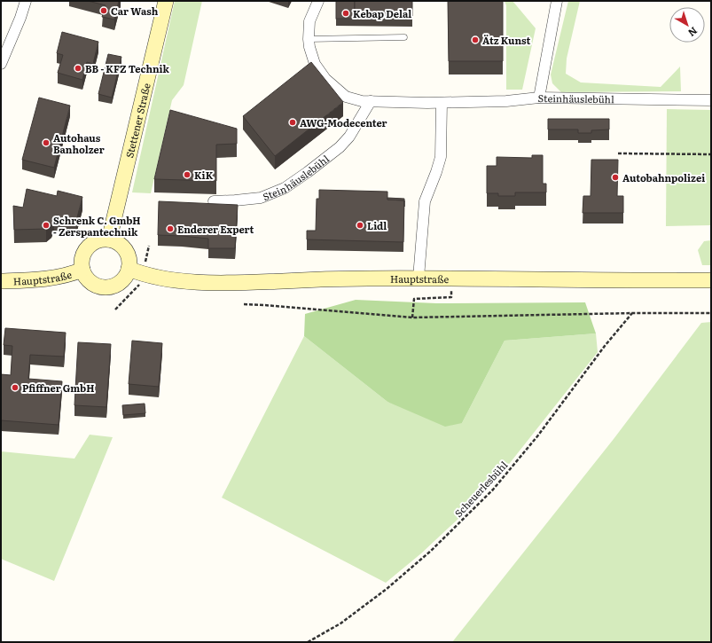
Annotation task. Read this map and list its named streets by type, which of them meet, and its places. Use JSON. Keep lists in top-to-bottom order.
{
  "streets": {
    "street": ["Steinhäuslebühl", "Stettener Straße", "Hauptstraße"],
    "path": ["Scheuerlesbühl"]
  },
  "crossings": [
    ["Stettener Straße", "Hauptstraße"]
  ],
  "places": [
    "Car Wash",
    "Kebap Delal",
    "Ätz Kunst",
    "BB - KFZ Technik",
    "AWG-Modecenter",
    "Autohaus Banholzer",
    "KiK",
    "Autobahnpolizei",
    "Schrenk C. GmbH - Zerspantechnik",
    "Lidl",
    "Enderer Expert",
    "Pfiffner GmbH"
  ],
  "north": "bottom right"
}
